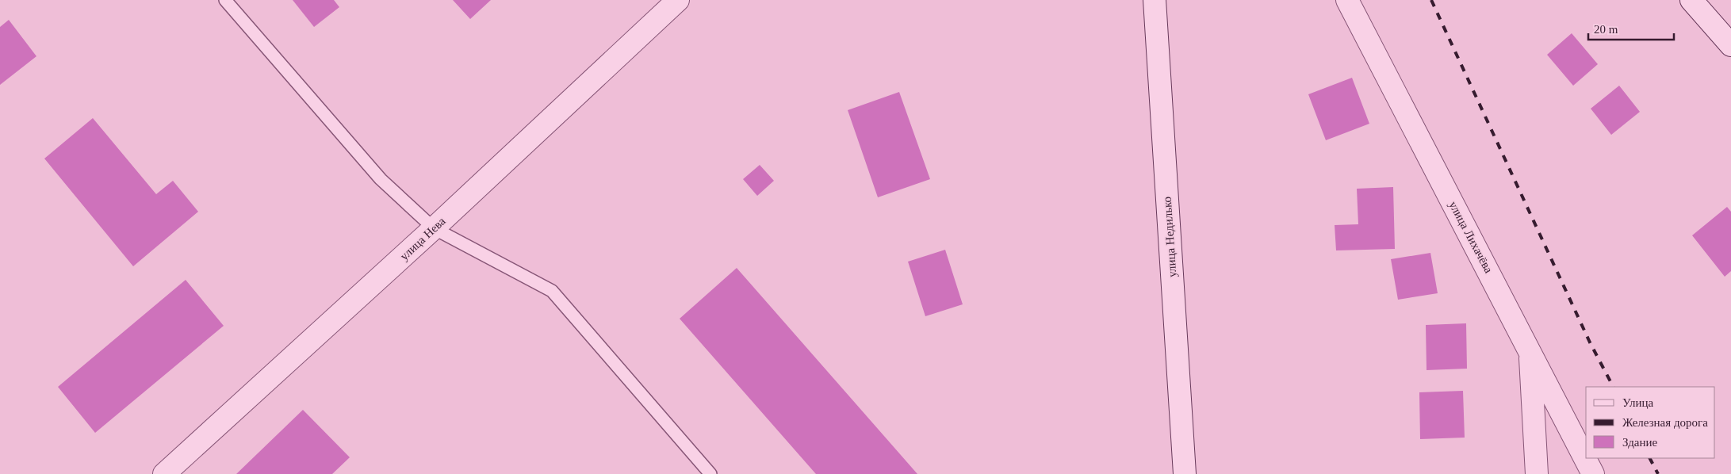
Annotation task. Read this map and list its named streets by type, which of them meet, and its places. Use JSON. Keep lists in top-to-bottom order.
{
  "streets": {
    "street": ["улица Недилько", "улица Лихачёва", "улица Нева"]
  },
  "legend": ["Улица", "Железная дорога", "Здание"],
  "scale_bar": "20 m"
}
